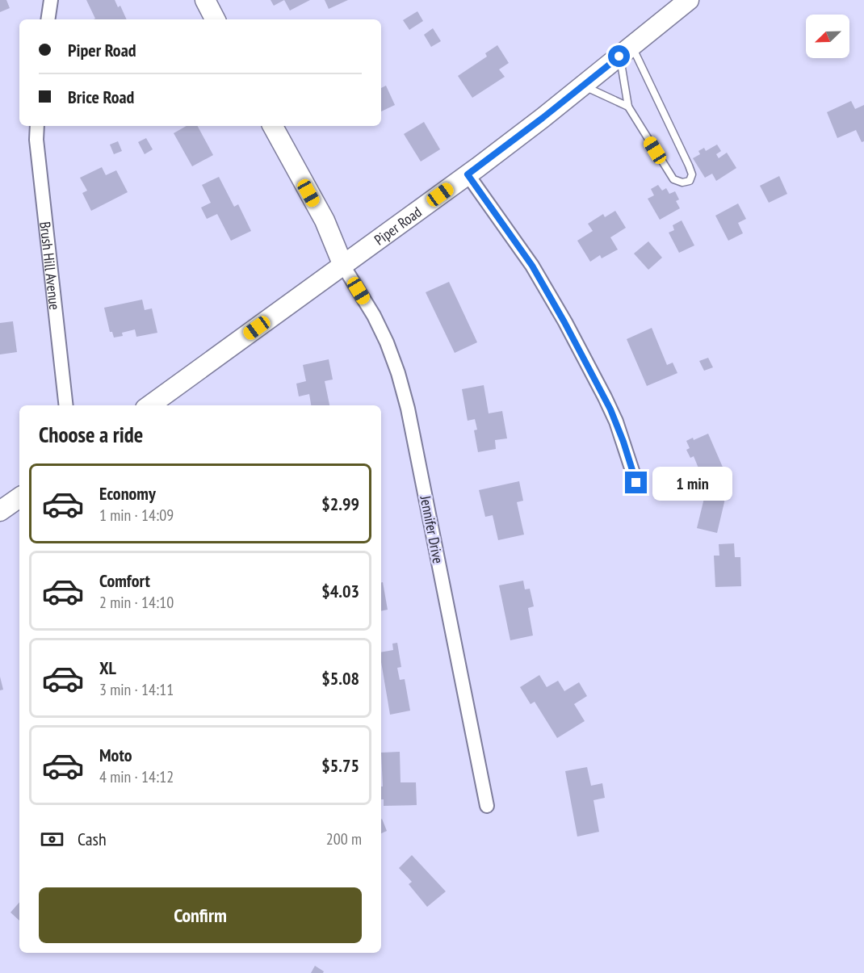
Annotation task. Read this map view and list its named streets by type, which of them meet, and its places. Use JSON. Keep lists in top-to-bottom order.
{
  "streets": {
    "street": ["Piper Road", "Brush Hill Avenue", "Jennifer Drive"]
  },
  "crossings": [
    ["Piper Road", "Jennifer Drive"]
  ],
  "north": "bottom left",
  "page": {
    "banner": ["Piper Road", "Brice Road"],
    "heading": "Choose a ride",
    "list": [
      {
        "name": "Economy",
        "note": "1 min · 14:09",
        "value": "$2.99"
      },
      {
        "name": "Comfort",
        "note": "2 min · 14:10",
        "value": "$4.03"
      },
      {
        "name": "XL",
        "note": "3 min · 14:11",
        "value": "$5.08"
      },
      {
        "name": "Moto",
        "note": "4 min · 14:12",
        "value": "$5.75"
      }
    ],
    "bubble": "1 min",
    "pay": ["Cash", "200 m"],
    "buttons": "Confirm"
  }
}
